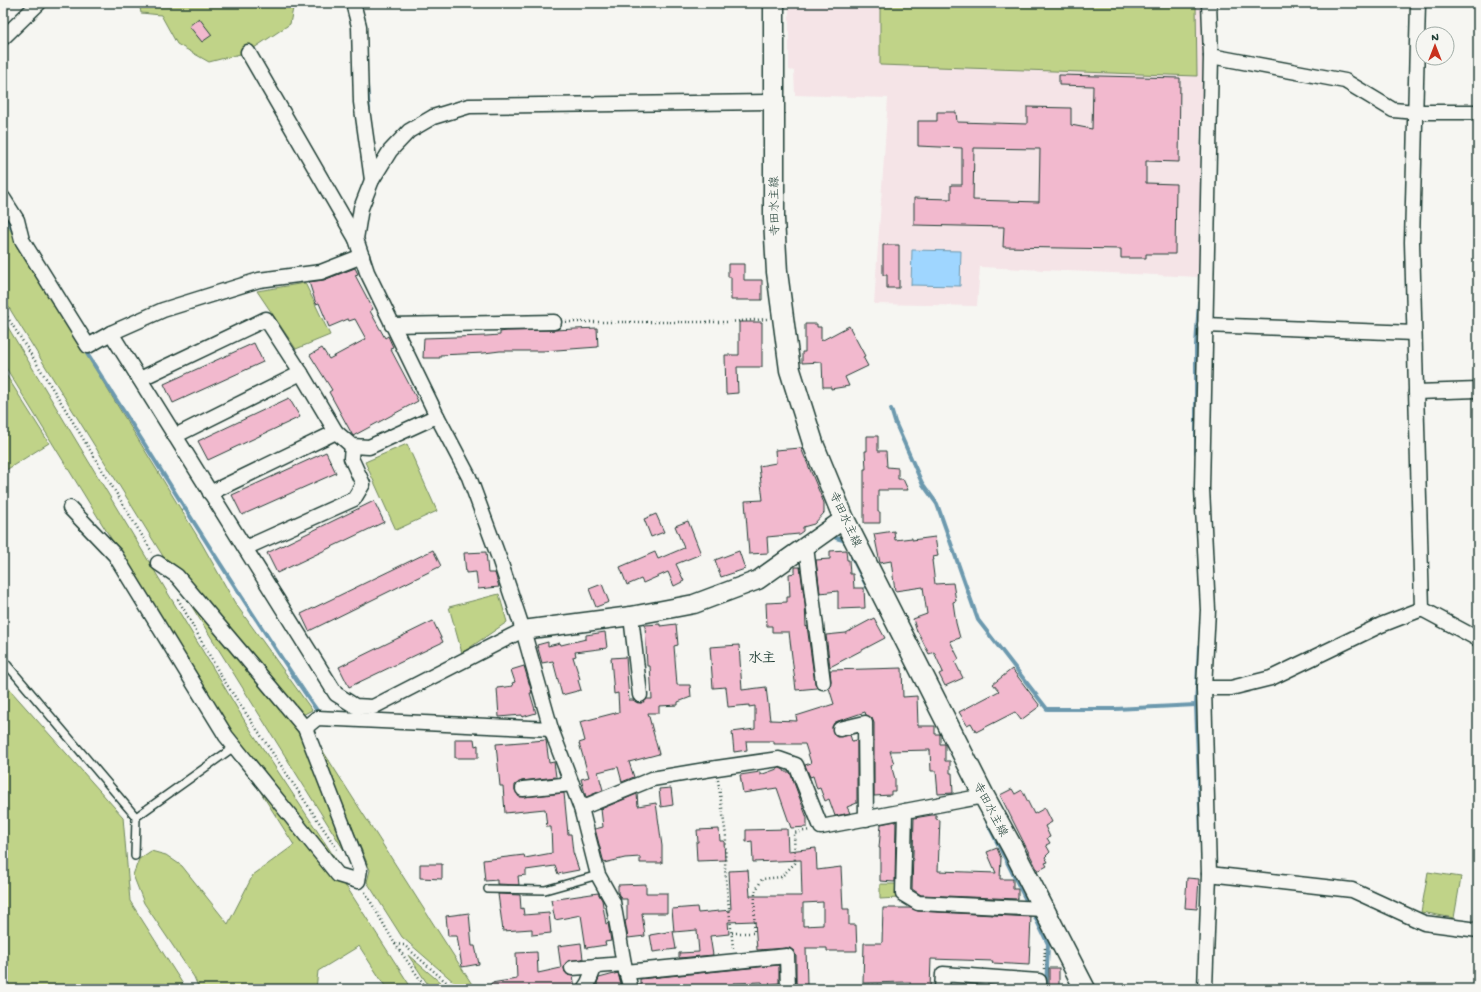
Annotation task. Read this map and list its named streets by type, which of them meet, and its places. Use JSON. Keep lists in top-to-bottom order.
{
  "streets": {
    "main road": ["寺田水主線"]
  },
  "districts": ["水主"],
  "north": "top"
}
